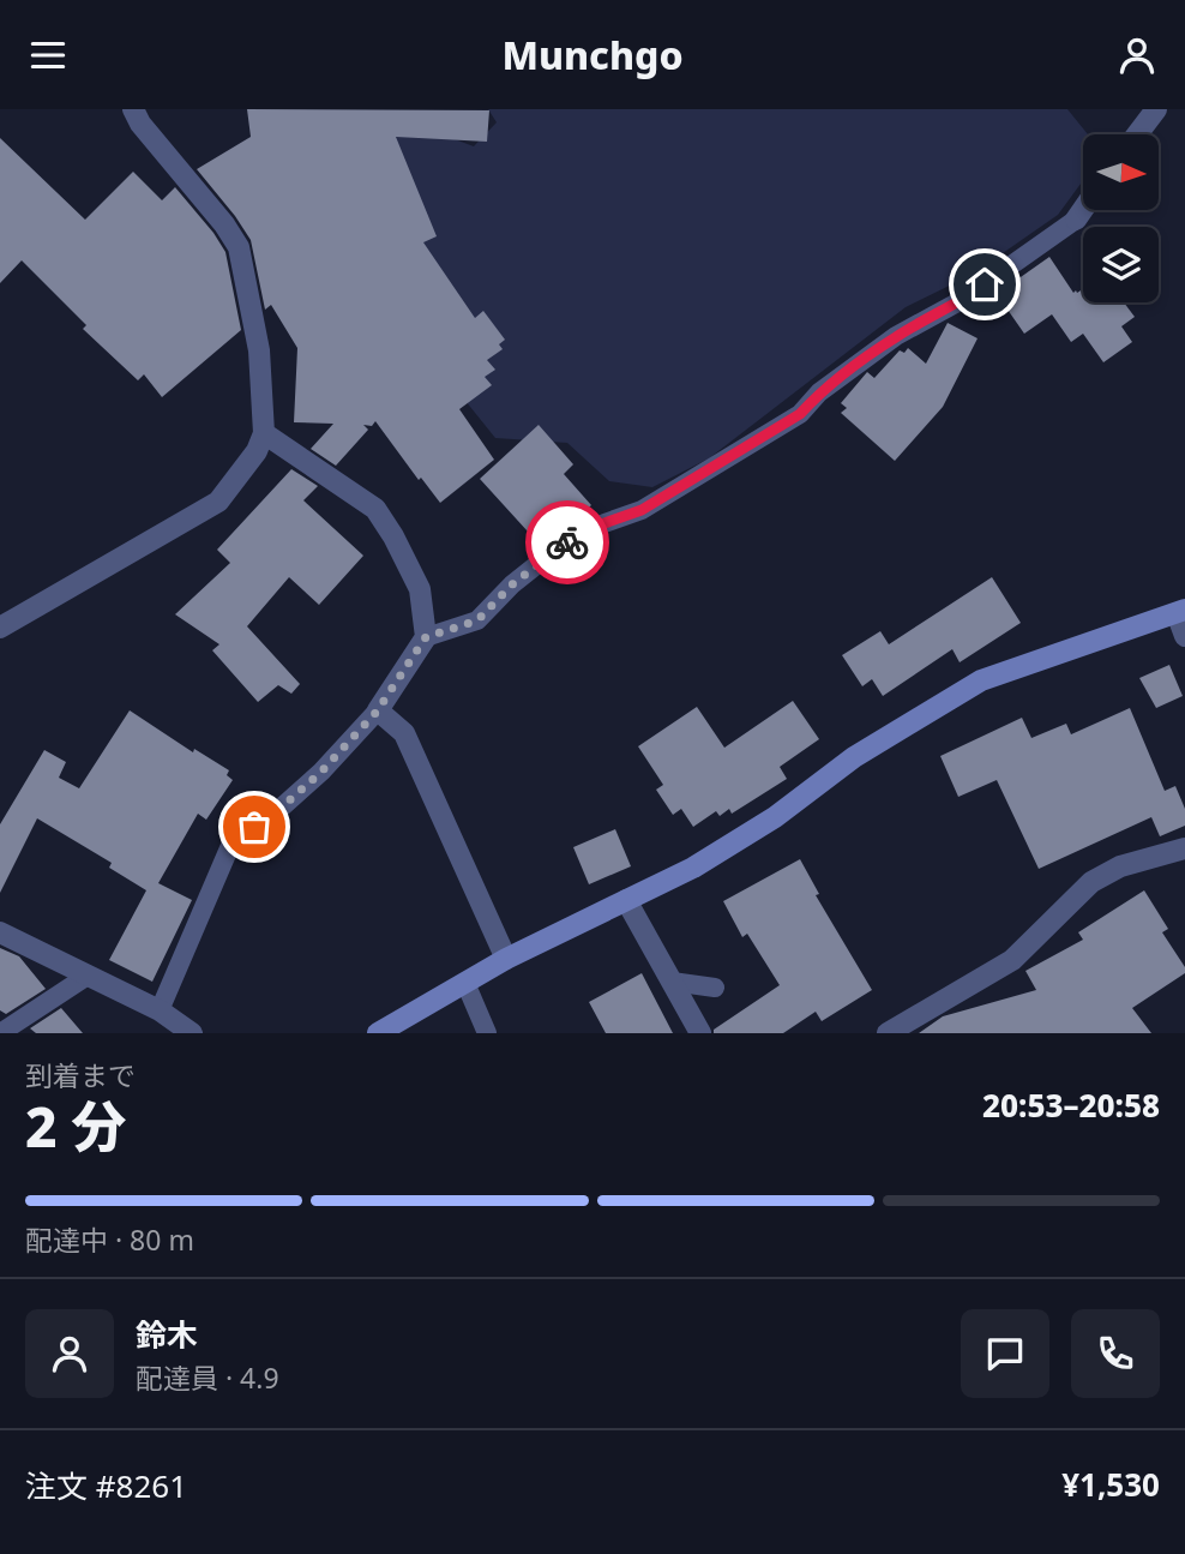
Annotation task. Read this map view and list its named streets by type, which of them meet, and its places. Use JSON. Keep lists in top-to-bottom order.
{
  "north": "right",
  "page": {
    "header": "Munchgo",
    "heading": ["2 分", "到着まで", "20:53–20:58"],
    "panel": [
      "鈴木",
      "配達員 · 4.9",
      "注文 #8261",
      "¥1,530"
    ],
    "bar": "配達中 · 80 m"
  }
}
